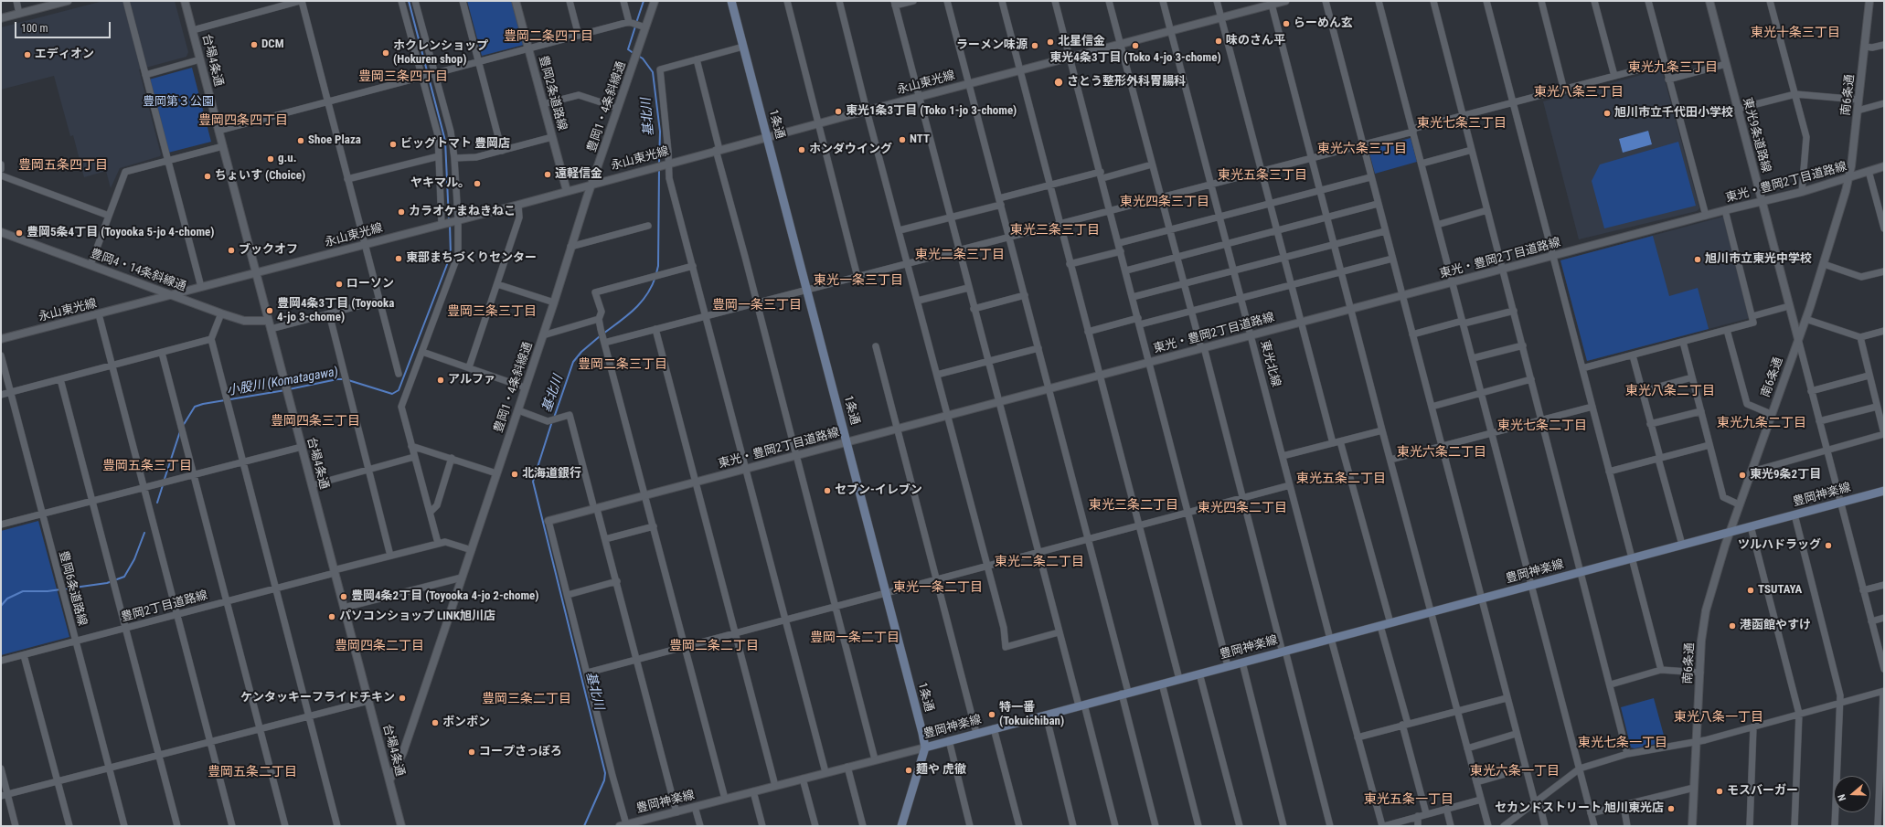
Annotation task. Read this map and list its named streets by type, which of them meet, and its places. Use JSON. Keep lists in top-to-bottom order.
{
  "streets": {
    "main road": ["1条通", "豊岡神楽線"],
    "street": [
      "台場4条通",
      "永山東光線",
      "豊岡2条道路線",
      "南6条通",
      "豊岡1・4条斜線通",
      "東光9条道路線",
      "東光・豊岡2丁目道路線",
      "豊岡4・14条斜線通",
      "東光北線",
      "豊岡6条道路線",
      "豊岡2丁目道路線"
    ]
  },
  "crossings": [
    ["台場4条通", "永山東光線"],
    ["台場4条通", "豊岡1・4条斜線通"],
    ["台場4条通", "豊岡4・14条斜線通"],
    ["台場4条通", "豊岡2丁目道路線"],
    ["永山東光線", "豊岡2条道路線"],
    ["永山東光線", "豊岡1・4条斜線通"],
    ["永山東光線", "1条通"],
    ["永山東光線", "豊岡4・14条斜線通"],
    ["永山東光線", "東光北線"],
    ["南6条通", "東光9条道路線"],
    ["南6条通", "東光・豊岡2丁目道路線"],
    ["南6条通", "豊岡神楽線"],
    ["1条通", "東光・豊岡2丁目道路線"],
    ["1条通", "豊岡神楽線"],
    ["東光9条道路線", "東光・豊岡2丁目道路線"],
    ["東光・豊岡2丁目道路線", "東光北線"],
    ["東光北線", "豊岡神楽線"],
    ["豊岡6条道路線", "豊岡2丁目道路線"]
  ],
  "districts": [
    "東光十条三丁目",
    "豊岡二条四丁目",
    "東光九条三丁目",
    "豊岡三条四丁目",
    "東光八条三丁目",
    "豊岡四条四丁目",
    "東光七条三丁目",
    "東光六条三丁目",
    "豊岡五条四丁目",
    "東光五条三丁目",
    "東光四条三丁目",
    "東光三条三丁目",
    "東光二条三丁目",
    "東光一条三丁目",
    "豊岡一条三丁目",
    "豊岡三条三丁目",
    "豊岡二条三丁目",
    "東光八条二丁目",
    "豊岡四条三丁目",
    "東光九条二丁目",
    "東光七条二丁目",
    "東光六条二丁目",
    "豊岡五条三丁目",
    "東光五条二丁目",
    "東光三条二丁目",
    "東光四条二丁目",
    "東光二条二丁目",
    "東光一条二丁目",
    "豊岡一条二丁目",
    "豊岡四条二丁目",
    "豊岡二条二丁目",
    "豊岡三条二丁目",
    "東光八条一丁目",
    "東光七条一丁目",
    "東光六条一丁目",
    "豊岡五条二丁目",
    "東光五条一丁目"
  ],
  "water": ["基北川", "小股川 (Komatagawa)"],
  "parks": ["豊岡第３公園"],
  "places": [
    "らーめん玄",
    "味のさん平",
    "北星信金",
    "DCM",
    "ラーメン味源",
    "東光4条3丁目 (Toko 4-jo 3-chome)",
    "ホクレンショップ (Hokuren shop)",
    "エディオン",
    "さとう整形外科胃腸科",
    "東光1条3丁目 (Toko 1-jo 3-chome)",
    "旭川市立千代田小学校",
    "NTT",
    "Shoe Plaza",
    "ビッグトマト 豊岡店",
    "ホンダウイング",
    "g.u.",
    "遠軽信金",
    "ちょいす (Choice)",
    "ヤキマル。",
    "カラオケまねきねこ",
    "豊岡5条4丁目 (Toyooka 5-jo 4-chome)",
    "ブックオフ",
    "東部まちづくりセンター",
    "旭川市立東光中学校",
    "ローソン",
    "豊岡4条3丁目 (Toyooka 4-jo 3-chome)",
    "アルファ",
    "北海道銀行",
    "東光9条2丁目",
    "セブン-イレブン",
    "ツルハドラッグ",
    "TSUTAYA",
    "豊岡4条2丁目 (Toyooka 4-jo 2-chome)",
    "パソコンショップ LINK旭川店",
    "港函館やすけ",
    "ケンタッキーフライドチキン",
    "特一番 (Tokuichiban)",
    "ボンボン",
    "コープさっぽろ",
    "麺や 虎徹",
    "モスバーガー",
    "セカンドストリート 旭川東光店"
  ],
  "scale_bar": "100 m",
  "north": "left"
}
